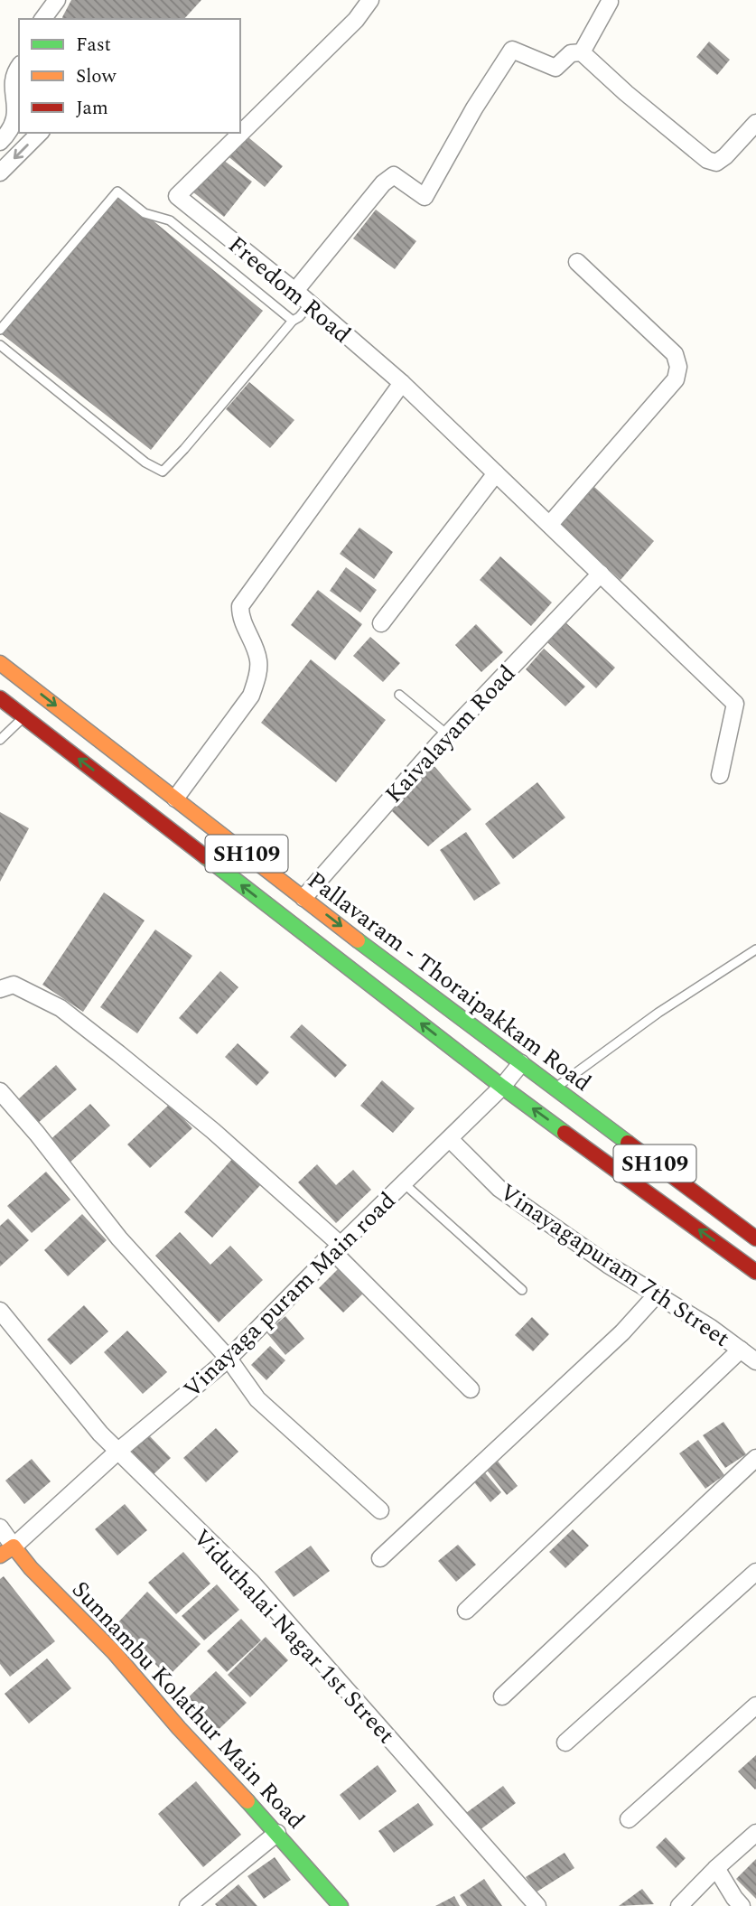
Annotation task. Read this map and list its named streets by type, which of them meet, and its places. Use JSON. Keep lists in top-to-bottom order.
{
  "streets": {
    "main road": ["SH109", "Pallavaram - Thoraipakkam Road", "Sunnambu Kolathur Main Road"],
    "street": [
      "Freedom Road",
      "Kaivalayam Road",
      "Vinayagapuram 7th Street",
      "Vinayaga puram Main road",
      "Viduthalai Nagar 1st Street"
    ]
  },
  "crossings": [
    ["Freedom Road", "Kaivalayam Road"],
    ["Kaivalayam Road", "Pallavaram - Thoraipakkam Road"],
    ["Pallavaram - Thoraipakkam Road", "Vinayaga puram Main road"],
    ["Vinayagapuram 7th Street", "Vinayaga puram Main road"],
    ["Vinayaga puram Main road", "Viduthalai Nagar 1st Street"],
    ["Vinayaga puram Main road", "Sunnambu Kolathur Main Road"]
  ],
  "legend": ["Fast", "Slow", "Jam"]
}
